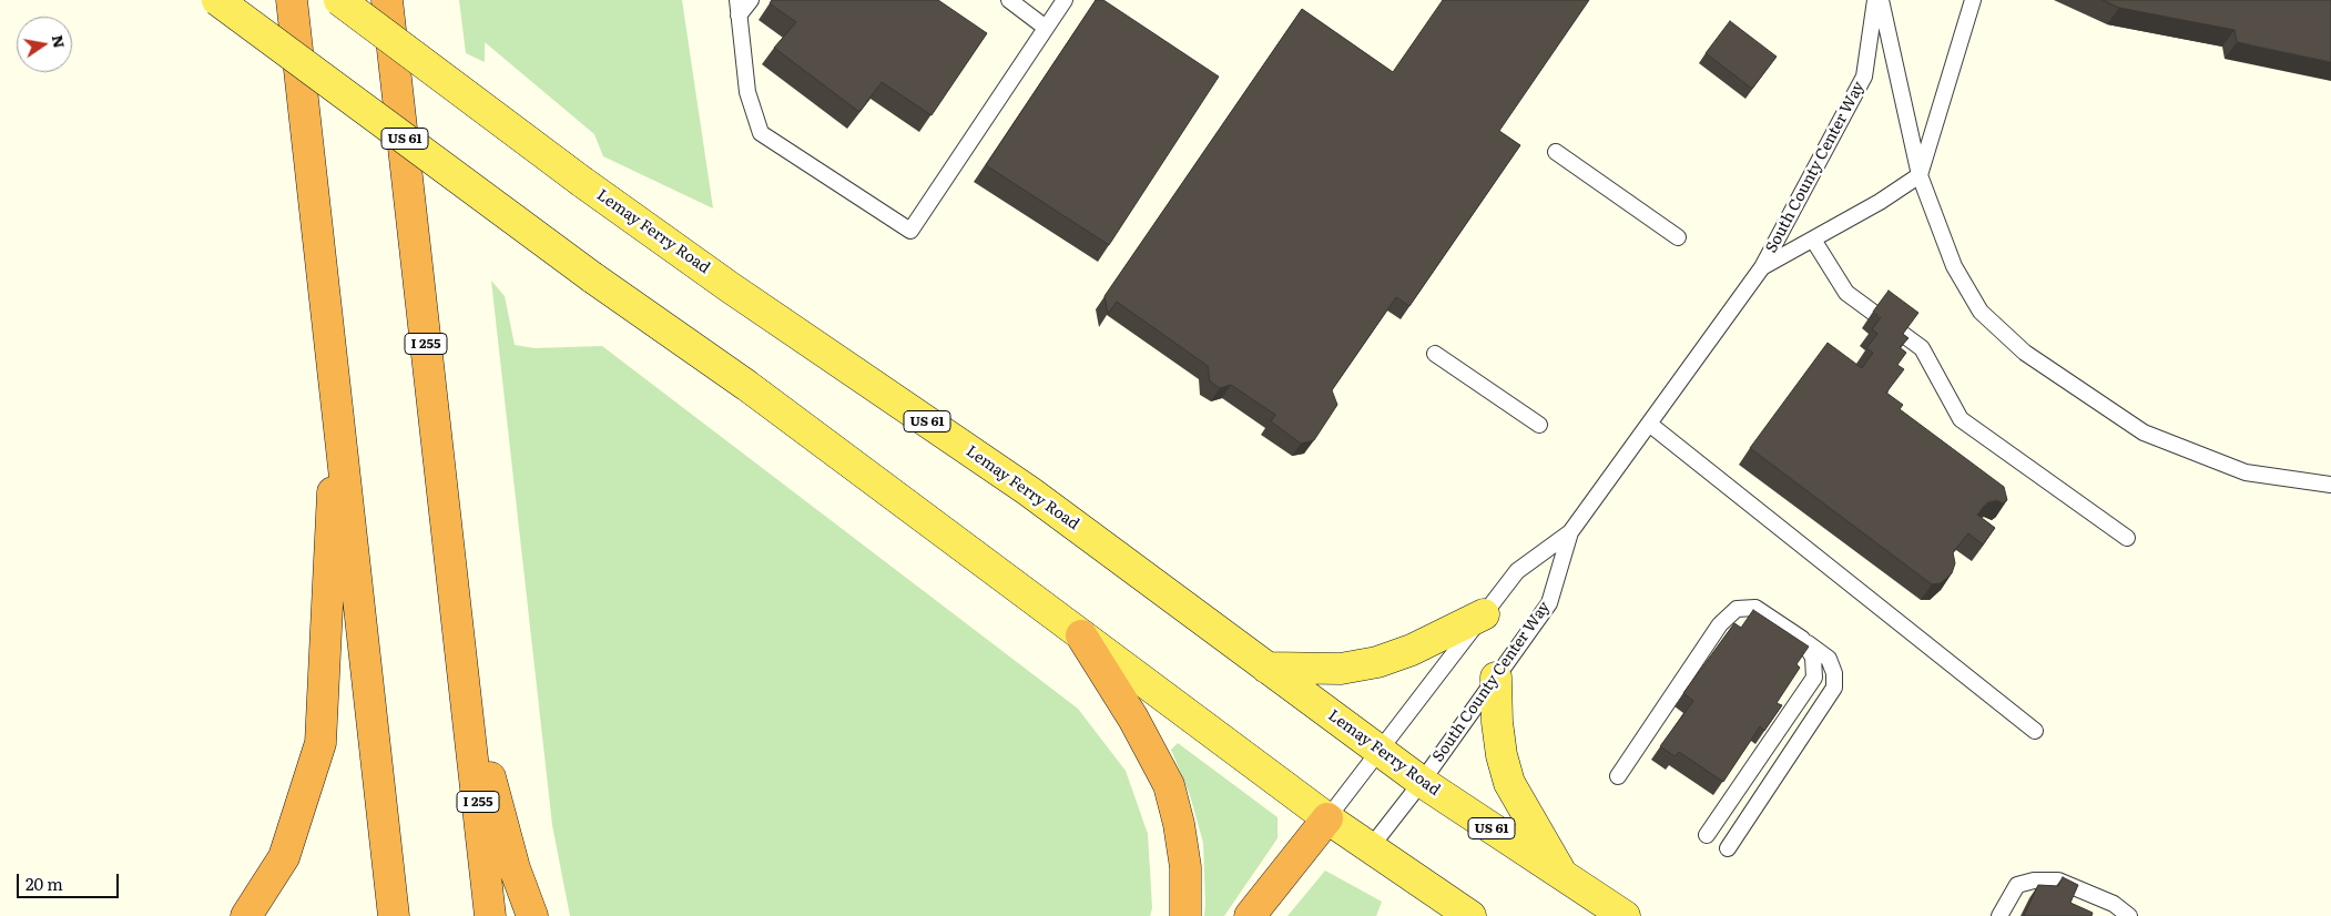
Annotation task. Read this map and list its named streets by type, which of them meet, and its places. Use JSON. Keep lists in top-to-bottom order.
{
  "streets": {
    "highway": ["I 255"],
    "main road": ["US 61", "Lemay Ferry Road"],
    "lane": ["South County Center Way"]
  },
  "crossings": [
    ["US 61", "South County Center Way"],
    ["South County Center Way", "Lemay Ferry Road"]
  ],
  "scale_bar": "20 m",
  "north": "right"
}
